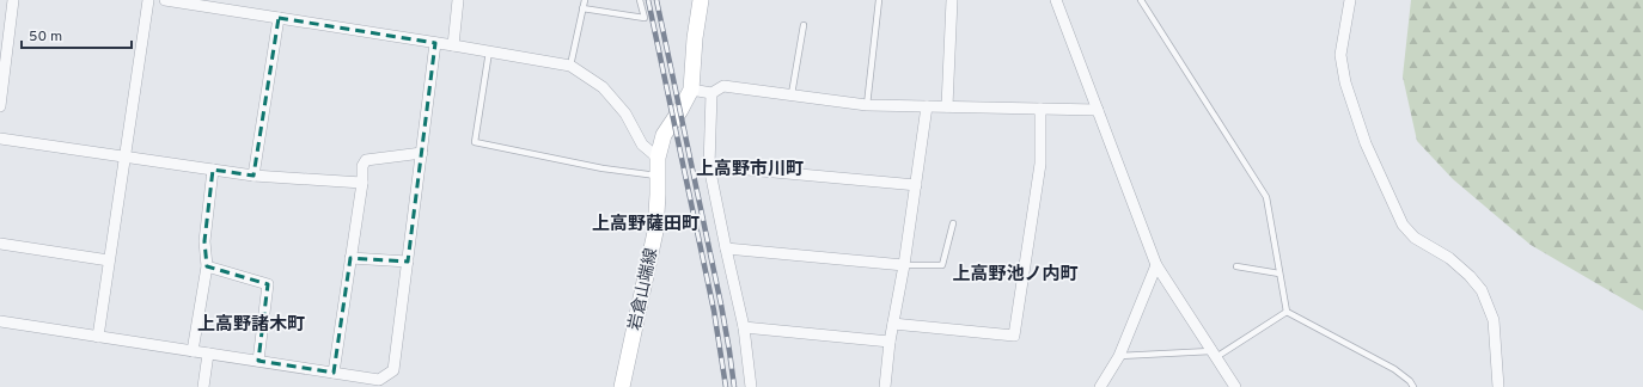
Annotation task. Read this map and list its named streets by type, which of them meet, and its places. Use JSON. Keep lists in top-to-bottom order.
{
  "streets": {
    "main road": ["岩倉山端線"]
  },
  "districts": [
    "上高野市川町",
    "上高野薩田町",
    "上高野池ノ内町",
    "上高野諸木町"
  ],
  "scale_bar": "50 m"
}
